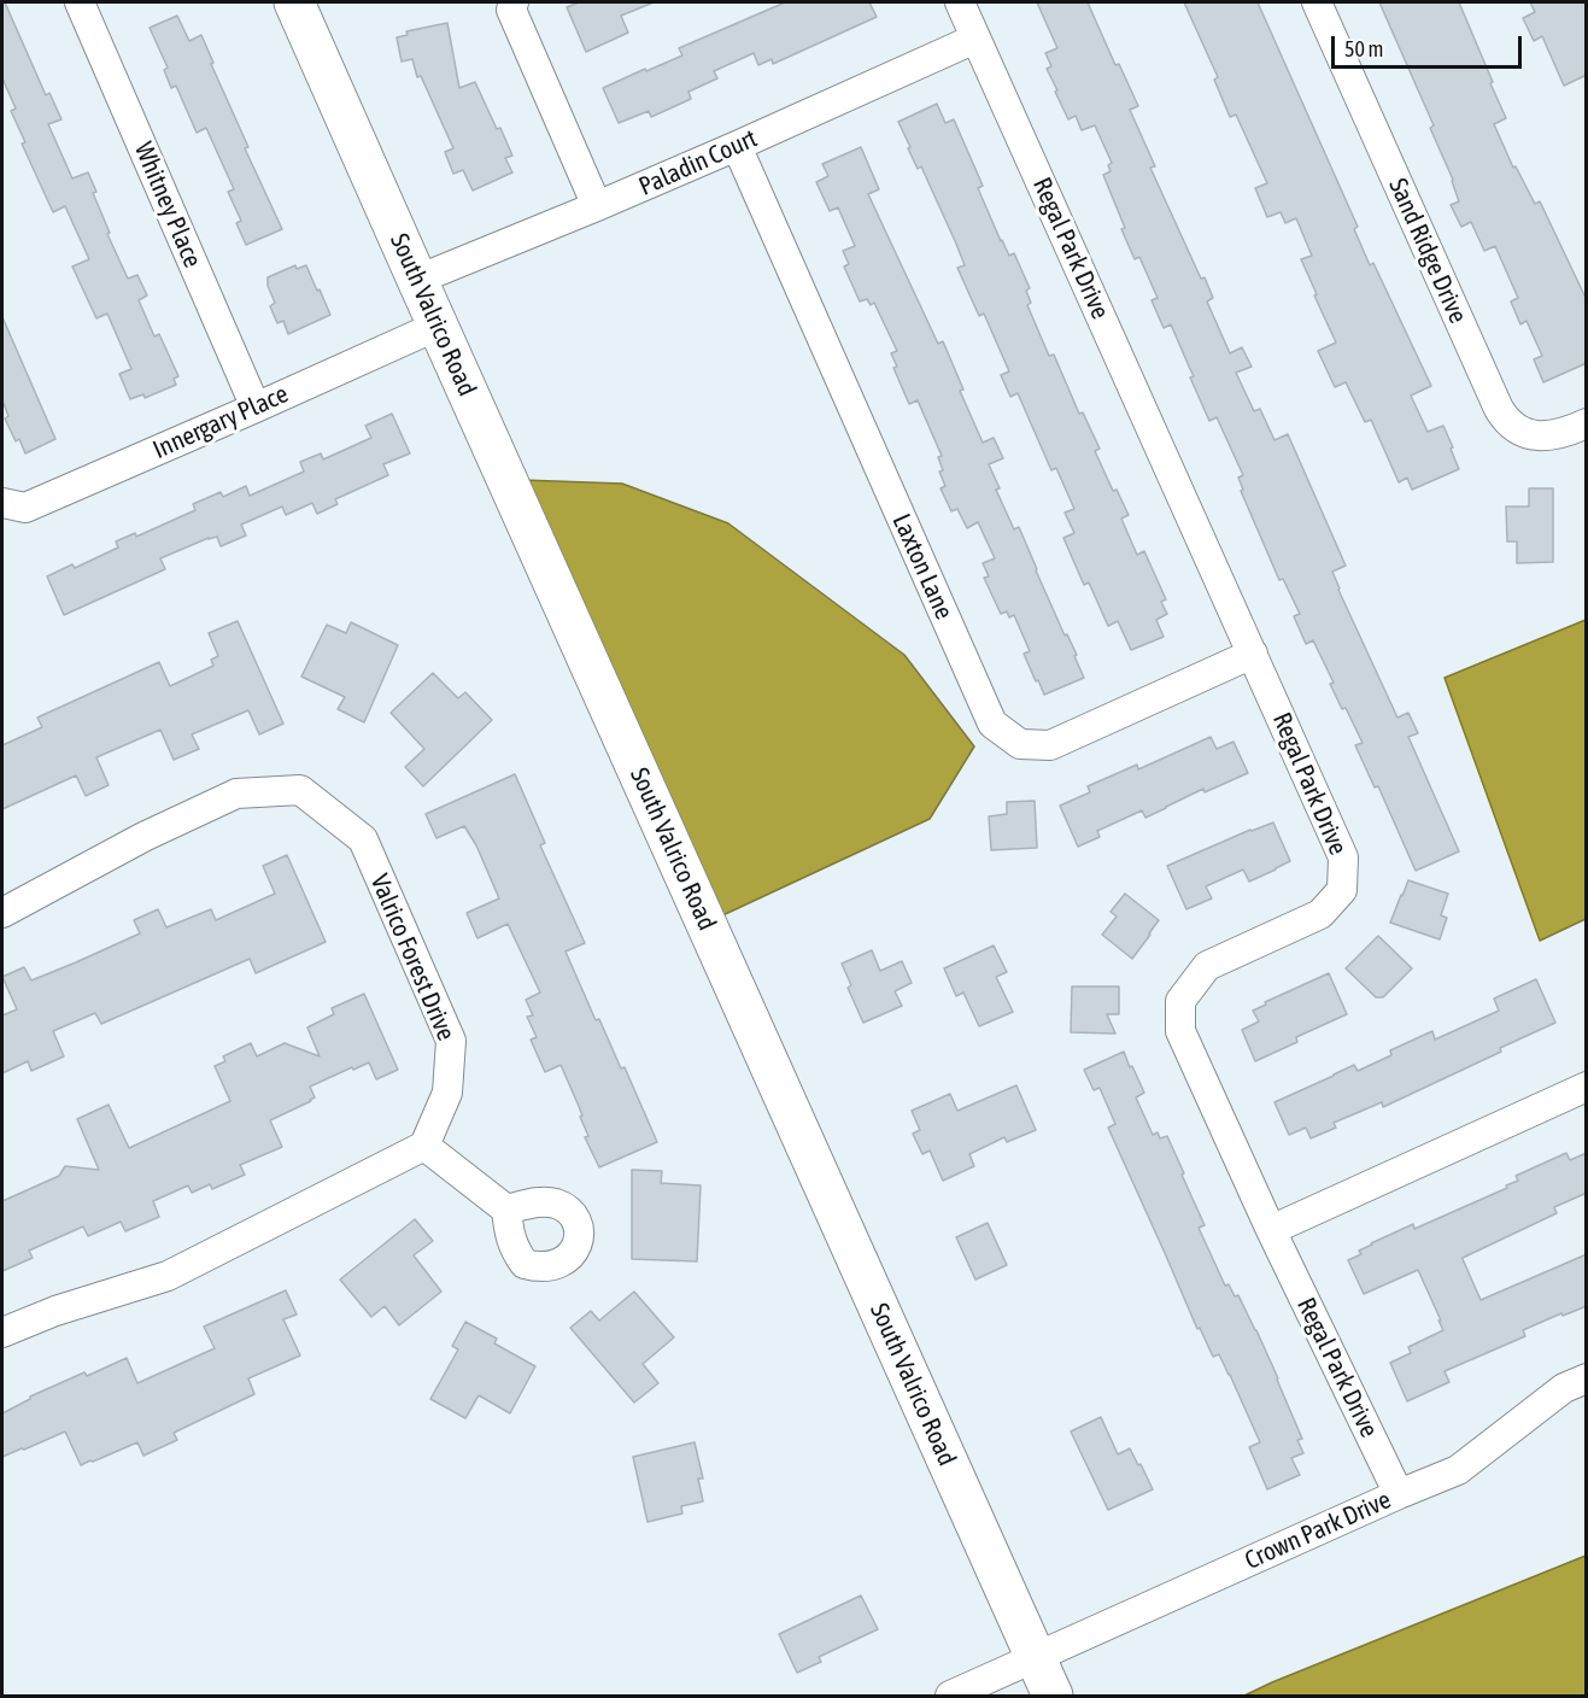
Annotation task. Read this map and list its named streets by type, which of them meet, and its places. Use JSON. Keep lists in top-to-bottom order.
{
  "streets": {
    "street": [
      "Paladin Court",
      "Whitney Place",
      "Regal Park Drive",
      "Sand Ridge Drive",
      "South Valrico Road",
      "Innergary Place",
      "Laxton Lane",
      "Valrico Forest Drive",
      "Crown Park Drive"
    ]
  },
  "crossings": [
    ["Paladin Court", "Regal Park Drive"],
    ["Paladin Court", "South Valrico Road"],
    ["Paladin Court", "Laxton Lane"],
    ["Whitney Place", "Innergary Place"],
    ["Regal Park Drive", "Laxton Lane"],
    ["Regal Park Drive", "Crown Park Drive"],
    ["South Valrico Road", "Innergary Place"],
    ["South Valrico Road", "Crown Park Drive"]
  ],
  "scale_bar": "50 m"
}
